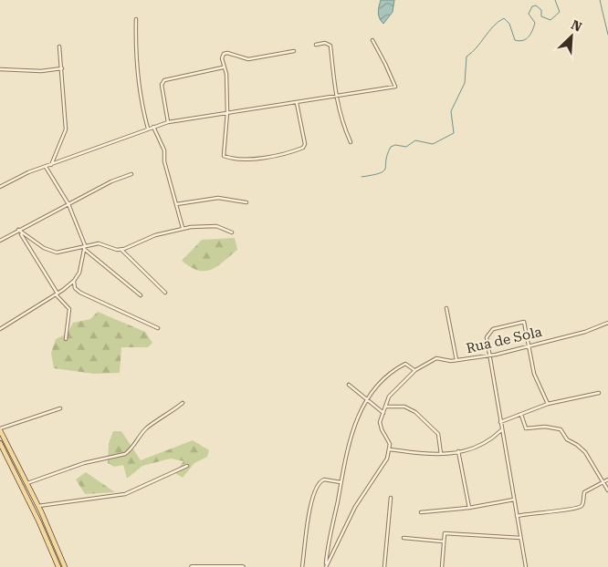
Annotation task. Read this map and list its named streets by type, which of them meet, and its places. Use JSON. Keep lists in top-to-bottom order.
{
  "streets": {
    "street": ["Rua de Sola"]
  },
  "north": "top right"
}
